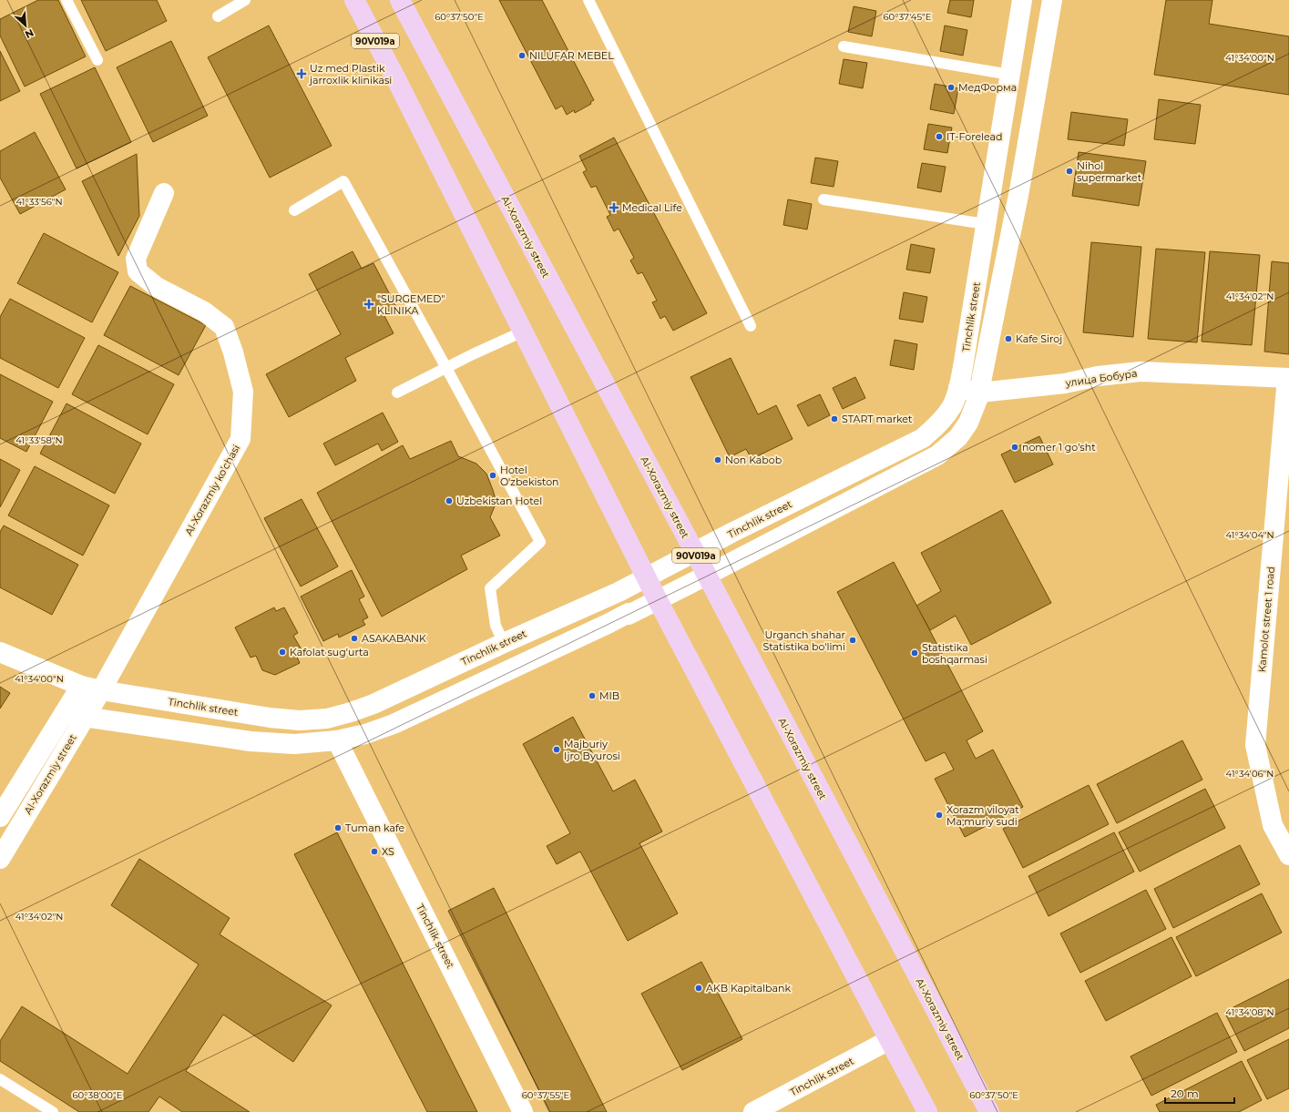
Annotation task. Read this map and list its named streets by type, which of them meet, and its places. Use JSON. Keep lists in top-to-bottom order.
{
  "streets": {
    "main road": [
      "90V019a",
      "Al-Xorazmiy street",
      "Tinchlik street",
      "улица Бобура",
      "Al-Xorazmiy ko’chasi",
      "Kamolot street 1 road"
    ]
  },
  "crossings": [
    ["90V019a", "Tinchlik street"],
    ["Al-Xorazmiy street", "Tinchlik street"],
    ["Al-Xorazmiy street", "Al-Xorazmiy ko’chasi"],
    ["Tinchlik street", "улица Бобура"],
    ["Tinchlik street", "Al-Xorazmiy ko’chasi"],
    ["улица Бобура", "Kamolot street 1 road"]
  ],
  "places": {
    "other": [
      "NILUFAR MEBEL",
      "МедФорма",
      "IT-Forelead",
      "Nihol supermarket",
      "Kafe Siroj",
      "START market",
      "nomer 1 go’sht",
      "Non Kabob",
      "Hotel O'zbekiston",
      "Uzbekistan Hotel",
      "ASAKABANK",
      "Urganch shahar Statistika bo'limi",
      "Kafolat sug'urta",
      "Statistika boshqarmasi",
      "MIB",
      "Majburiy Ijro Byurosi",
      "Xorazm viloyat Ma;muriy sudi",
      "Tuman kafe",
      "XS",
      "AKB Kapitalbank"
    ],
    "health": ["Uz med Plastik jarroxlik klinikasi", "Medical Life", "\"SURGEMED\" KLINIKA"]
  },
  "scale_bar": "20 m",
  "north": "bottom right",
  "coordinates": [
    "60°37'50\"E",
    "60°37'45\"E",
    "41°34'00\"N",
    "41°33'56\"N",
    "41°34'02\"N",
    "41°33'58\"N",
    "41°34'04\"N",
    "41°34'06\"N",
    "41°34'08\"N",
    "60°38'00\"E",
    "60°37'55\"E"
  ]
}
